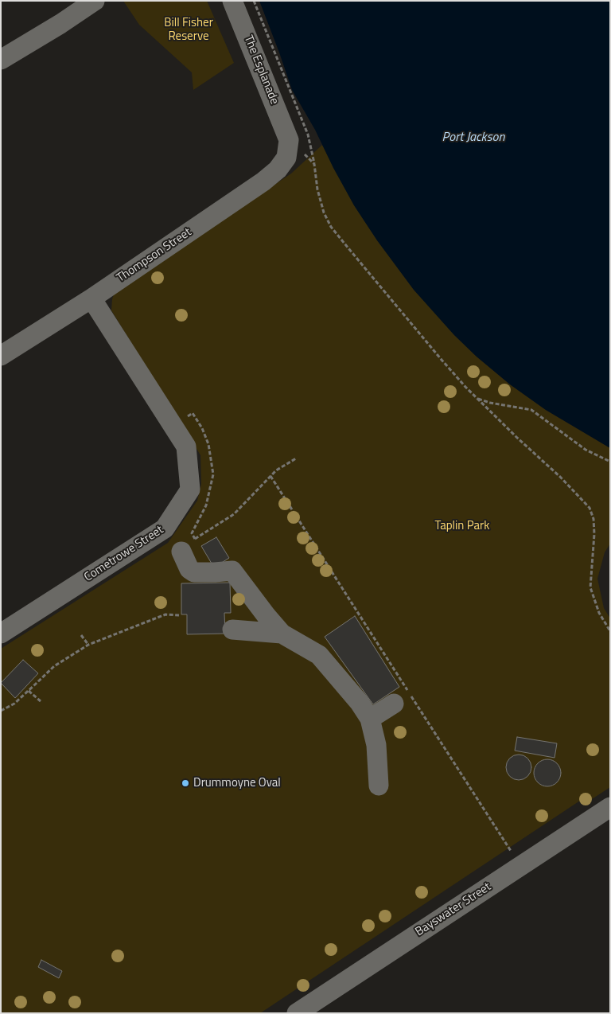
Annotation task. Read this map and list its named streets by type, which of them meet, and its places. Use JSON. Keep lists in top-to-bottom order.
{
  "streets": {
    "street": [
      "The Esplanade",
      "Thompson Street",
      "Cometrowe Street",
      "Bayswater Street"
    ]
  },
  "crossings": [
    ["The Esplanade", "Thompson Street"],
    ["Thompson Street", "Cometrowe Street"]
  ],
  "water": ["Port Jackson"],
  "parks": ["Bill Fisher Reserve", "Taplin Park"],
  "places": ["Drummoyne Oval"]
}
